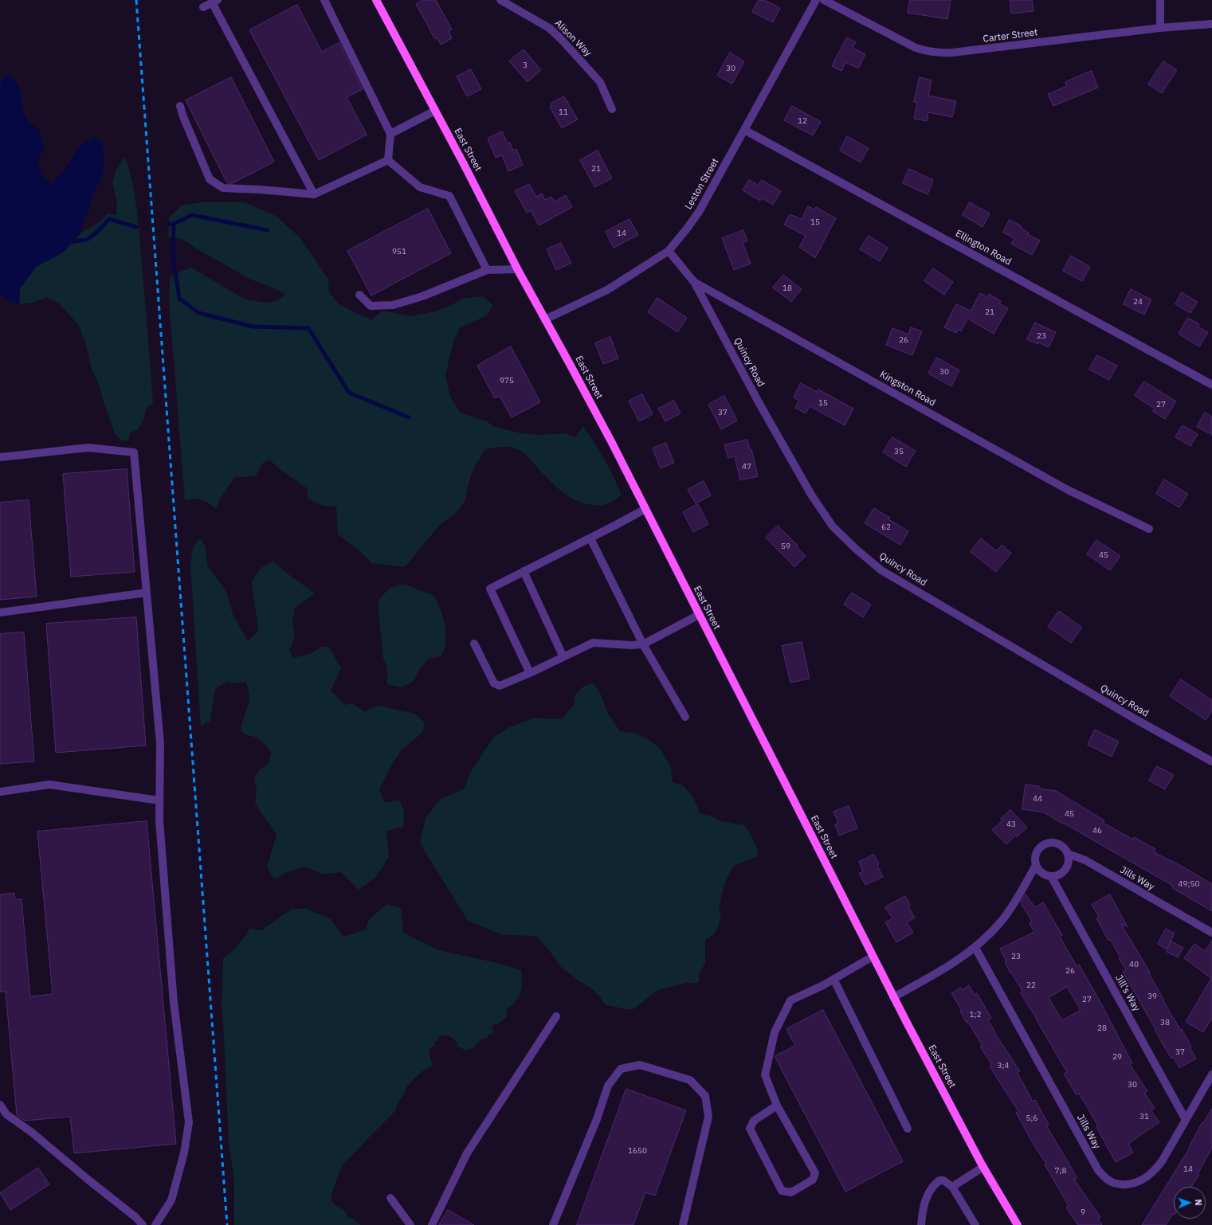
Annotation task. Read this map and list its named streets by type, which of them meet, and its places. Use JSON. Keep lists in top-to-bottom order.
{
  "streets": {
    "main road": ["East Street"],
    "street": [
      "Carter Street",
      "Alison Way",
      "Leston Street",
      "Ellington Road",
      "Quincy Road",
      "Kingston Road",
      "Jills Way",
      "Jill's Way"
    ]
  },
  "crossings": [
    ["East Street", "Leston Street"],
    ["East Street", "Jills Way"],
    ["Leston Street", "Ellington Road"],
    ["Leston Street", "Kingston Road"],
    ["Quincy Road", "Kingston Road"],
    ["Jills Way", "Jill's Way"]
  ],
  "house_numbers": [
    "3",
    "30",
    "11",
    "12",
    "21",
    "15",
    "14",
    "951",
    "18",
    "24",
    "21",
    "23",
    "26",
    "30",
    "975",
    "15",
    "27",
    "37",
    "35",
    "47",
    "62",
    "59",
    "45",
    "44",
    "45",
    "43",
    "46",
    "49;50",
    "23",
    "40",
    "26",
    "22",
    "39",
    "27",
    "1;2",
    "38",
    "28",
    "37",
    "29",
    "3;4",
    "30",
    "31",
    "5;6",
    "1650",
    "14",
    "7;8",
    "9"
  ],
  "north": "right"
}
